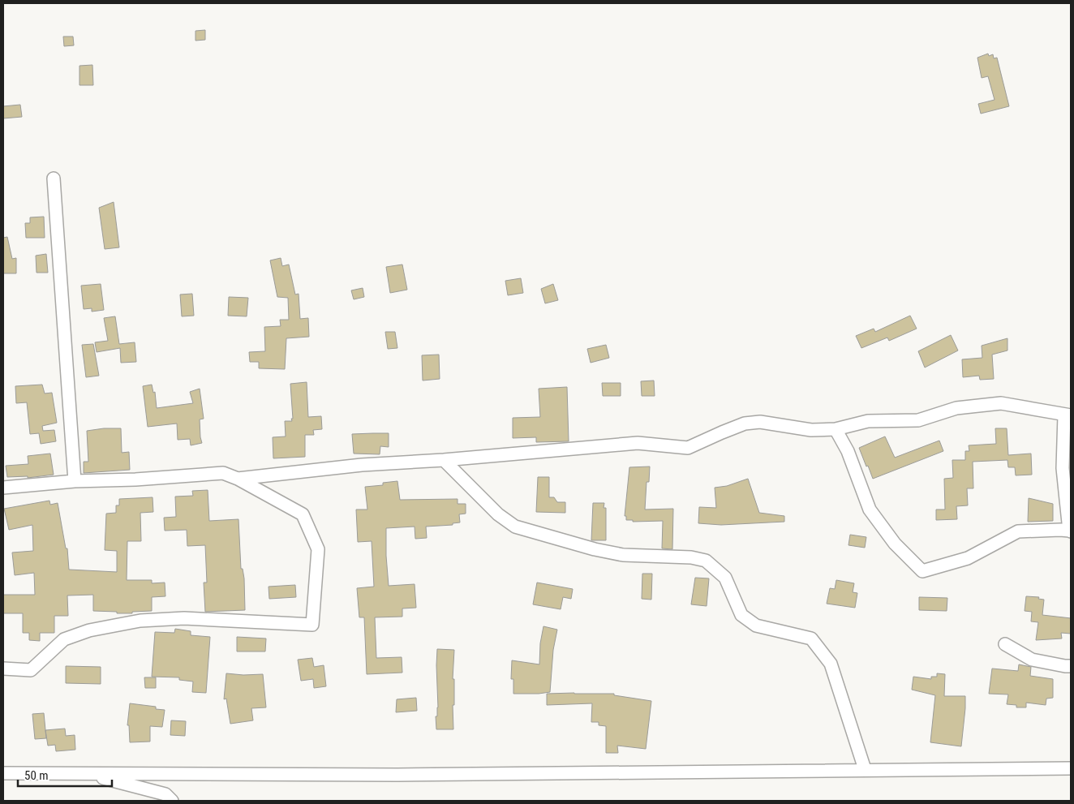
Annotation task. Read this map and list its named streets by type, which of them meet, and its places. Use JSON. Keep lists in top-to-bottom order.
{
  "scale_bar": "50 m"
}
